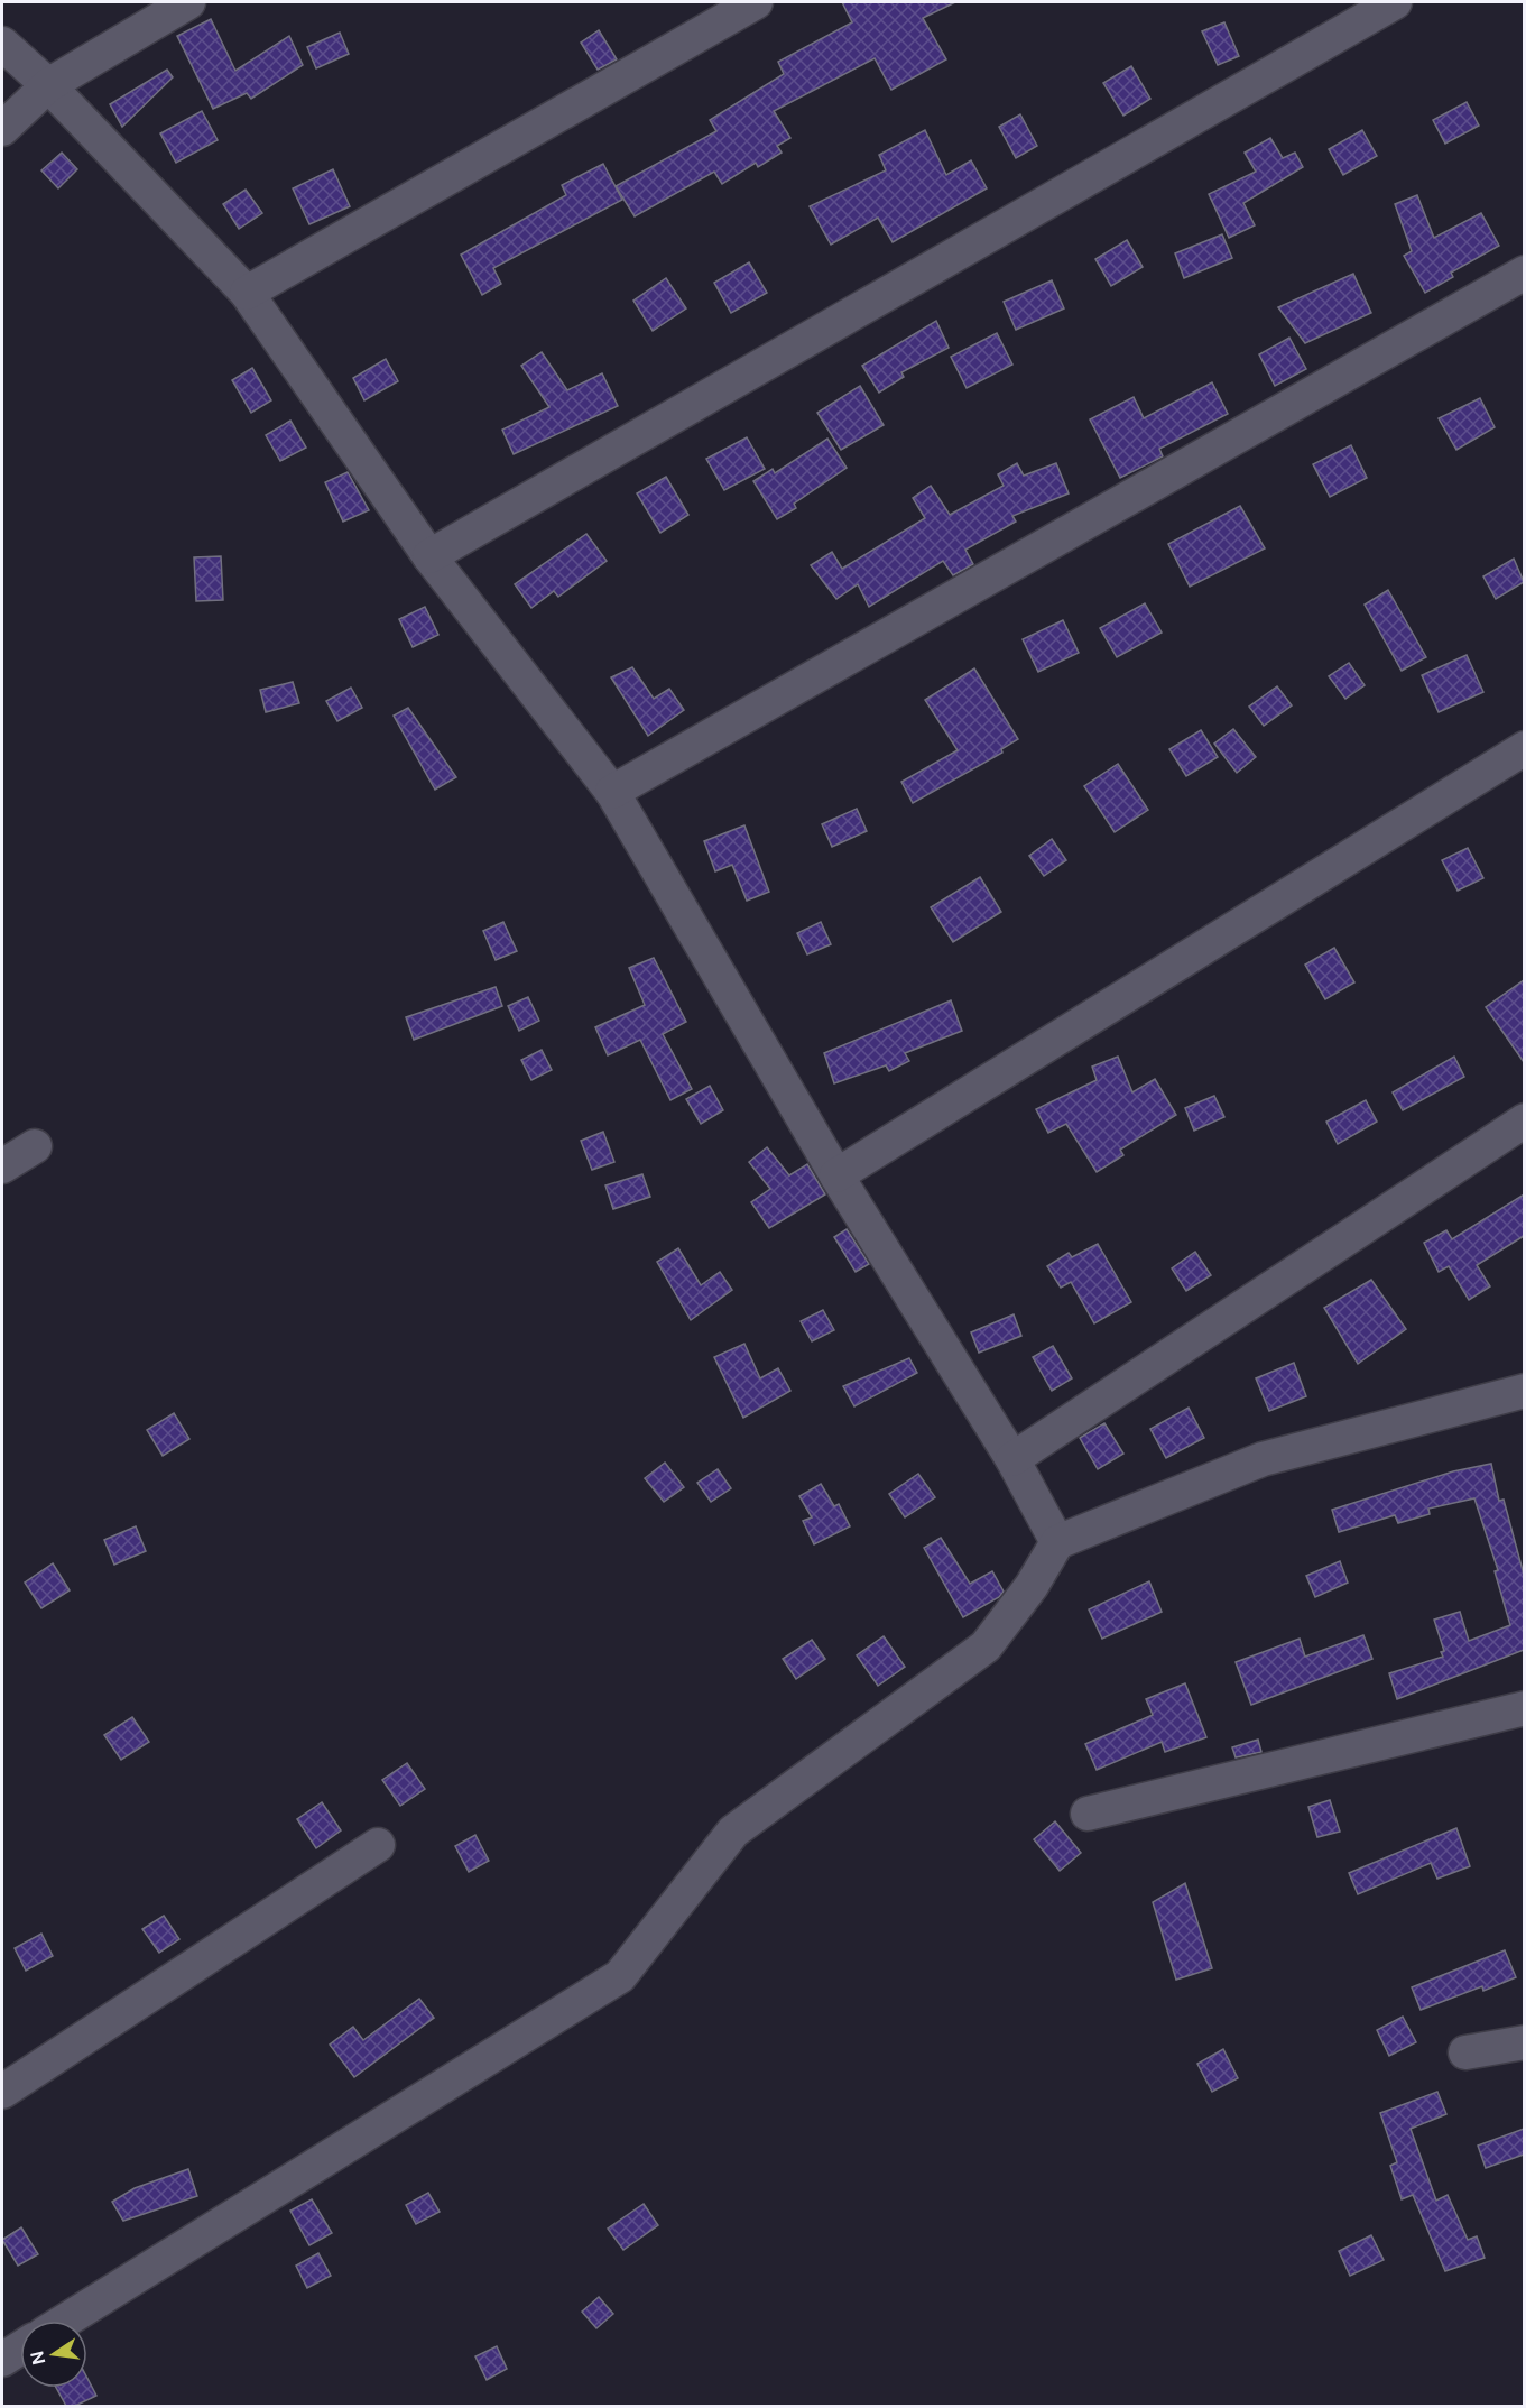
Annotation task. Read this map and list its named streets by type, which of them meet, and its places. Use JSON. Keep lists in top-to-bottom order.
{
  "north": "left"
}
